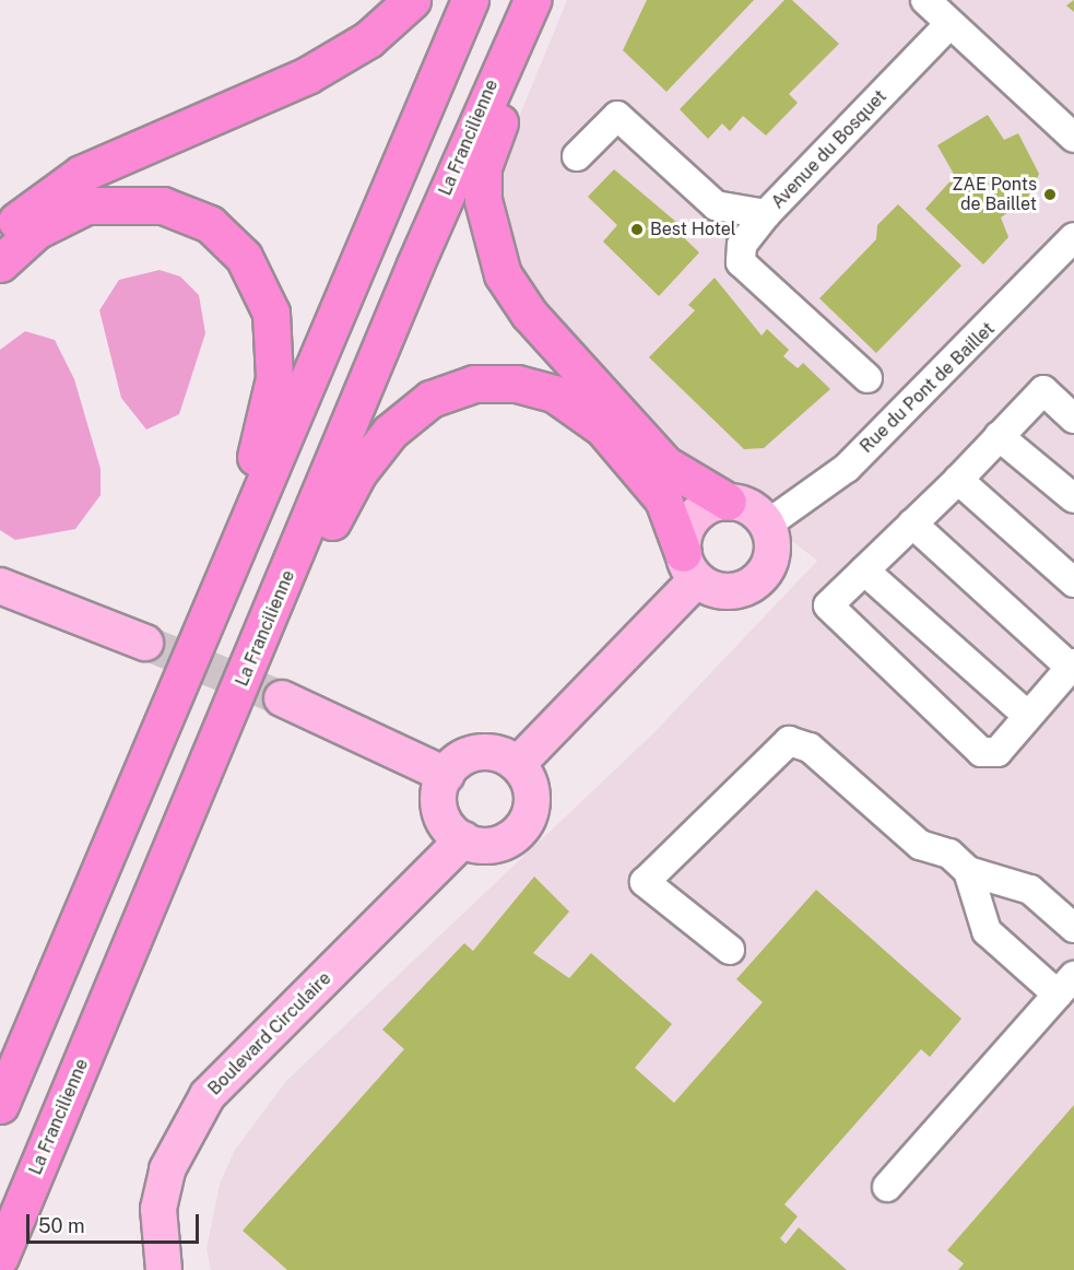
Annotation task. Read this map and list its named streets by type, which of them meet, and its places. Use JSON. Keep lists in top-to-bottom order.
{
  "streets": {
    "highway": ["La Francilienne"],
    "main road": ["Boulevard Circulaire"],
    "street": ["Avenue du Bosquet", "Rue du Pont de Baillet"]
  },
  "places": ["ZAE Ponts de Baillet", "Best Hotel"],
  "scale_bar": "50 m"
}
